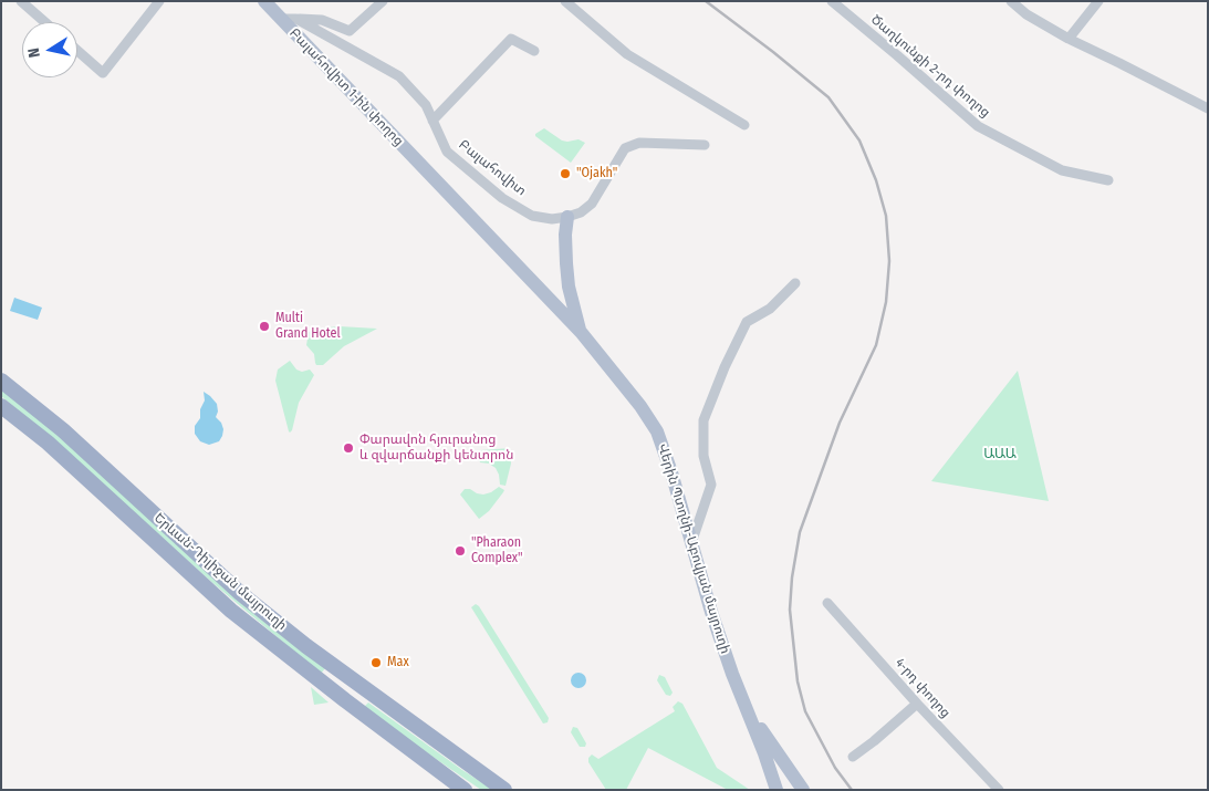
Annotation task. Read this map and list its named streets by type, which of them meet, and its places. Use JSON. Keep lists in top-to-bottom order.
{
  "streets": {
    "highway": ["Երևան-Դիլիջան մայրուղի"],
    "main road": ["Բալահովիտ 1-ին փողոց", "Վերին Պտղնի-Աբովյան մայրուղի"],
    "street": ["Ծաղկունքի 2-րդ փողոց", "Բալահովիտ", "4-րդ փողոց"]
  },
  "crossings": [
    ["Բալահովիտ 1-ին փողոց", "Բալահովիտ"],
    ["Բալահովիտ 1-ին փողոց", "Վերին Պտղնի-Աբովյան մայրուղի"]
  ],
  "parks": ["ԱԱԱ"],
  "places": [
    "\"Ojakh\"",
    "Multi Grand Hotel",
    "Փարավոն հյուրանոց և զվարճանքի կենտրոն",
    "\"Pharaon Complex\"",
    "Max"
  ],
  "north": "left"
}
